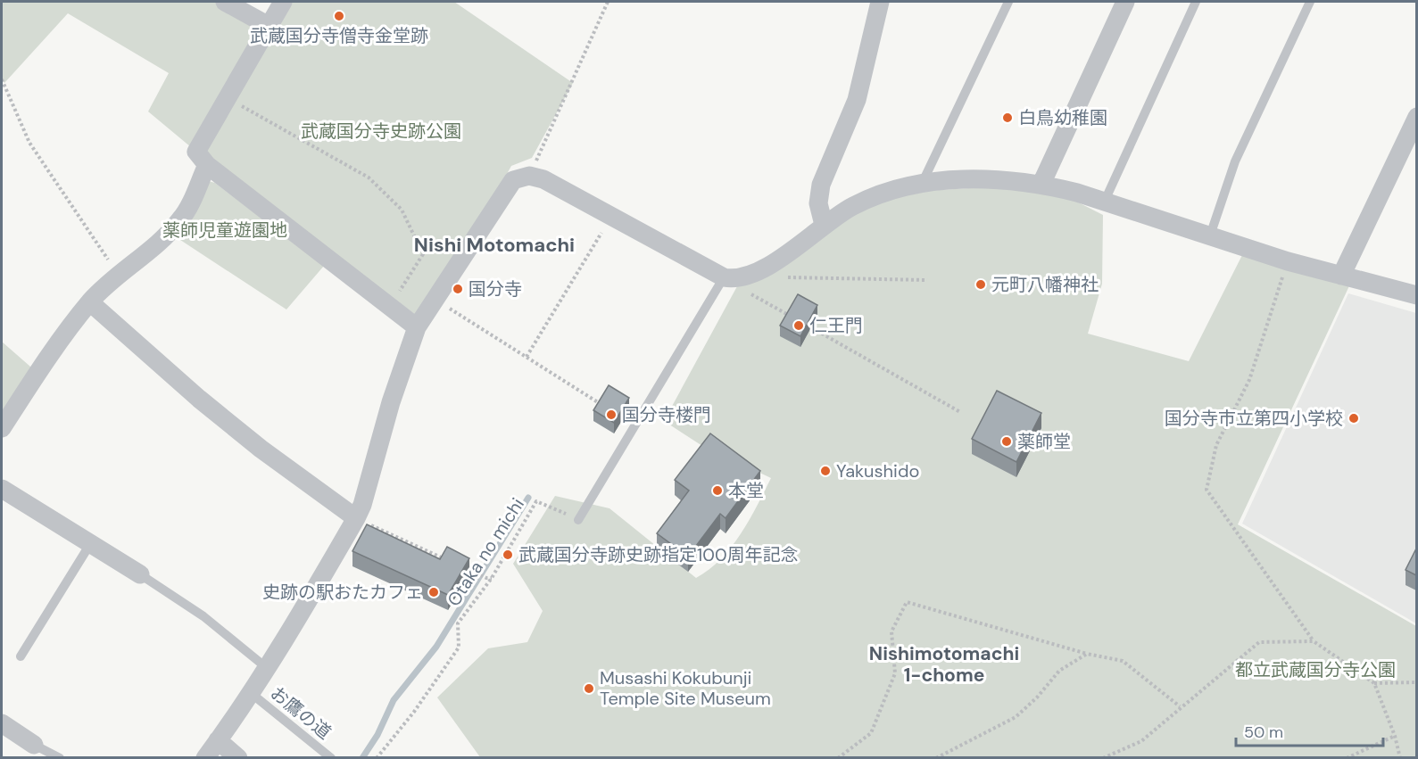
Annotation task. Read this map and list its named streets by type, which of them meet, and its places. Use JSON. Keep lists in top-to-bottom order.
{
  "streets": {
    "lane": ["お鷹の道"],
    "path": ["Otaka no michi"]
  },
  "districts": ["Nishi Motomachi", "Nishimotomachi 1-chome"],
  "parks": ["武蔵国分寺史跡公園", "薬師児童遊園地", "都立武蔵国分寺公園"],
  "places": [
    "武蔵国分寺僧寺金堂跡",
    "白鳥幼稚園",
    "元町八幡神社",
    "国分寺",
    "仁王門",
    "国分寺楼門",
    "国分寺市立第四小学校",
    "薬師堂",
    "Yakushido",
    "本堂",
    "武蔵国分寺跡史跡指定100周年記念",
    "史跡の駅おたカフェ",
    "Musashi Kokubunji Temple Site Museum"
  ],
  "scale_bar": "50 m"
}
